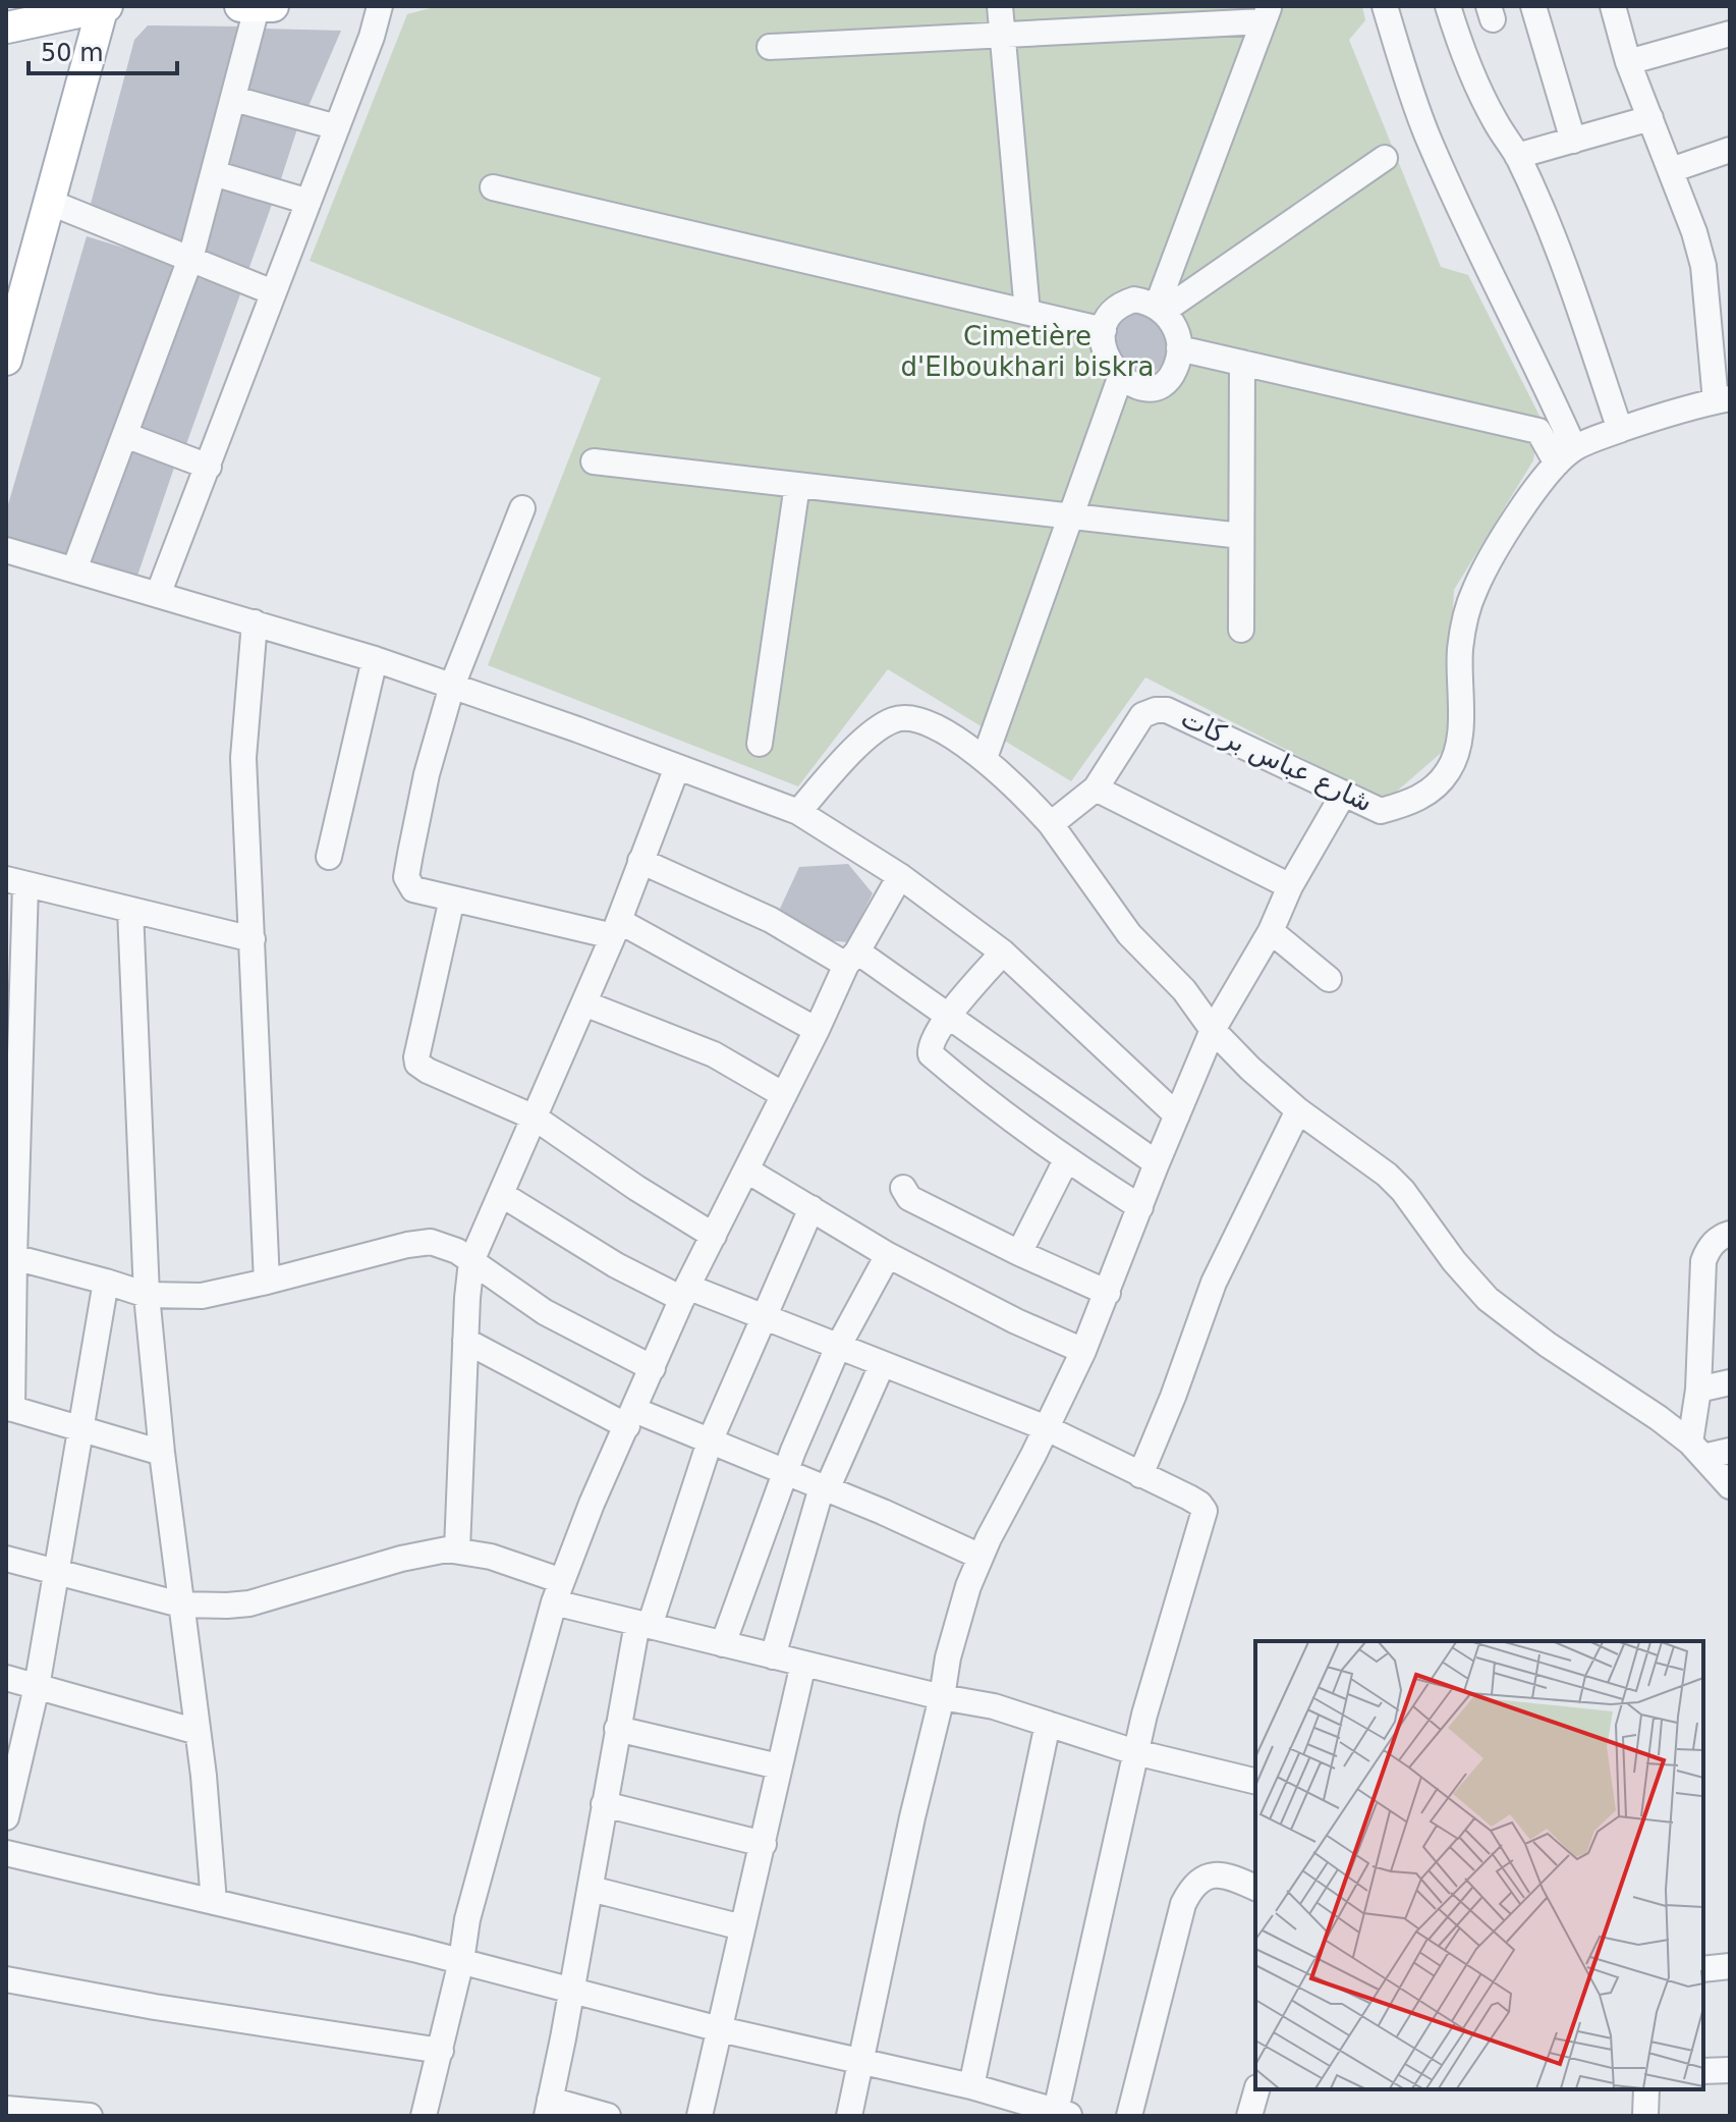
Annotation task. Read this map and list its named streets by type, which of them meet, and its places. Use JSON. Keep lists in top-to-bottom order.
{
  "streets": {
    "street": ["شارع عباس بركات"]
  },
  "parks": ["Cimetière d'Elboukhari biskra"],
  "scale_bar": "50 m"
}
